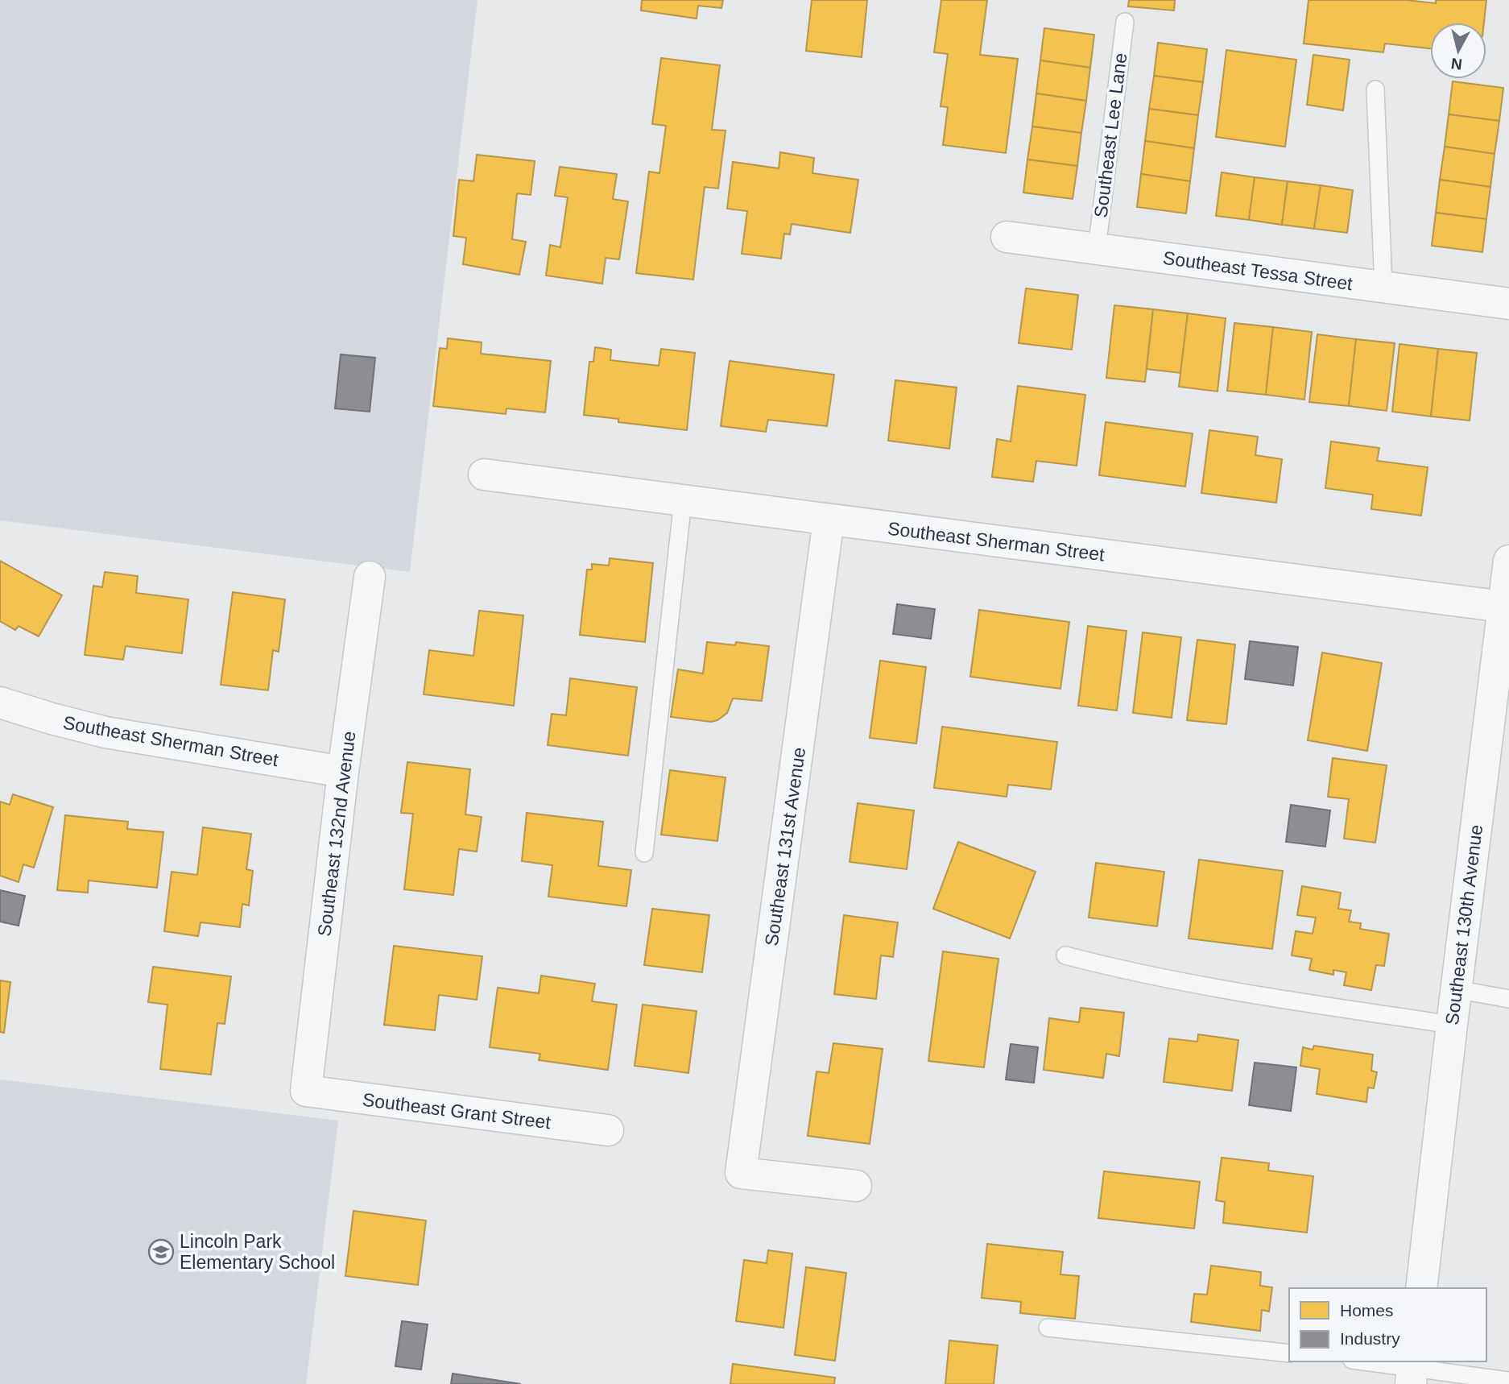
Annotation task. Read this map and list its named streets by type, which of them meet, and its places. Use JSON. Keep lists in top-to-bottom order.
{
  "streets": {
    "street": [
      "Southeast Tessa Street",
      "Southeast Sherman Street",
      "Southeast 132nd Avenue",
      "Southeast 131st Avenue",
      "Southeast 130th Avenue",
      "Southeast Grant Street"
    ],
    "lane": ["Southeast Lee Lane"]
  },
  "crossings": [
    ["Southeast Lee Lane", "Southeast Tessa Street"],
    ["Southeast Sherman Street", "Southeast 132nd Avenue"],
    ["Southeast Sherman Street", "Southeast 131st Avenue"],
    ["Southeast Sherman Street", "Southeast 130th Avenue"],
    ["Southeast 132nd Avenue", "Southeast Grant Street"]
  ],
  "places": {
    "school or university": ["Lincoln Park Elementary School"]
  },
  "legend": ["Homes", "Industry"],
  "north": "bottom"
}
